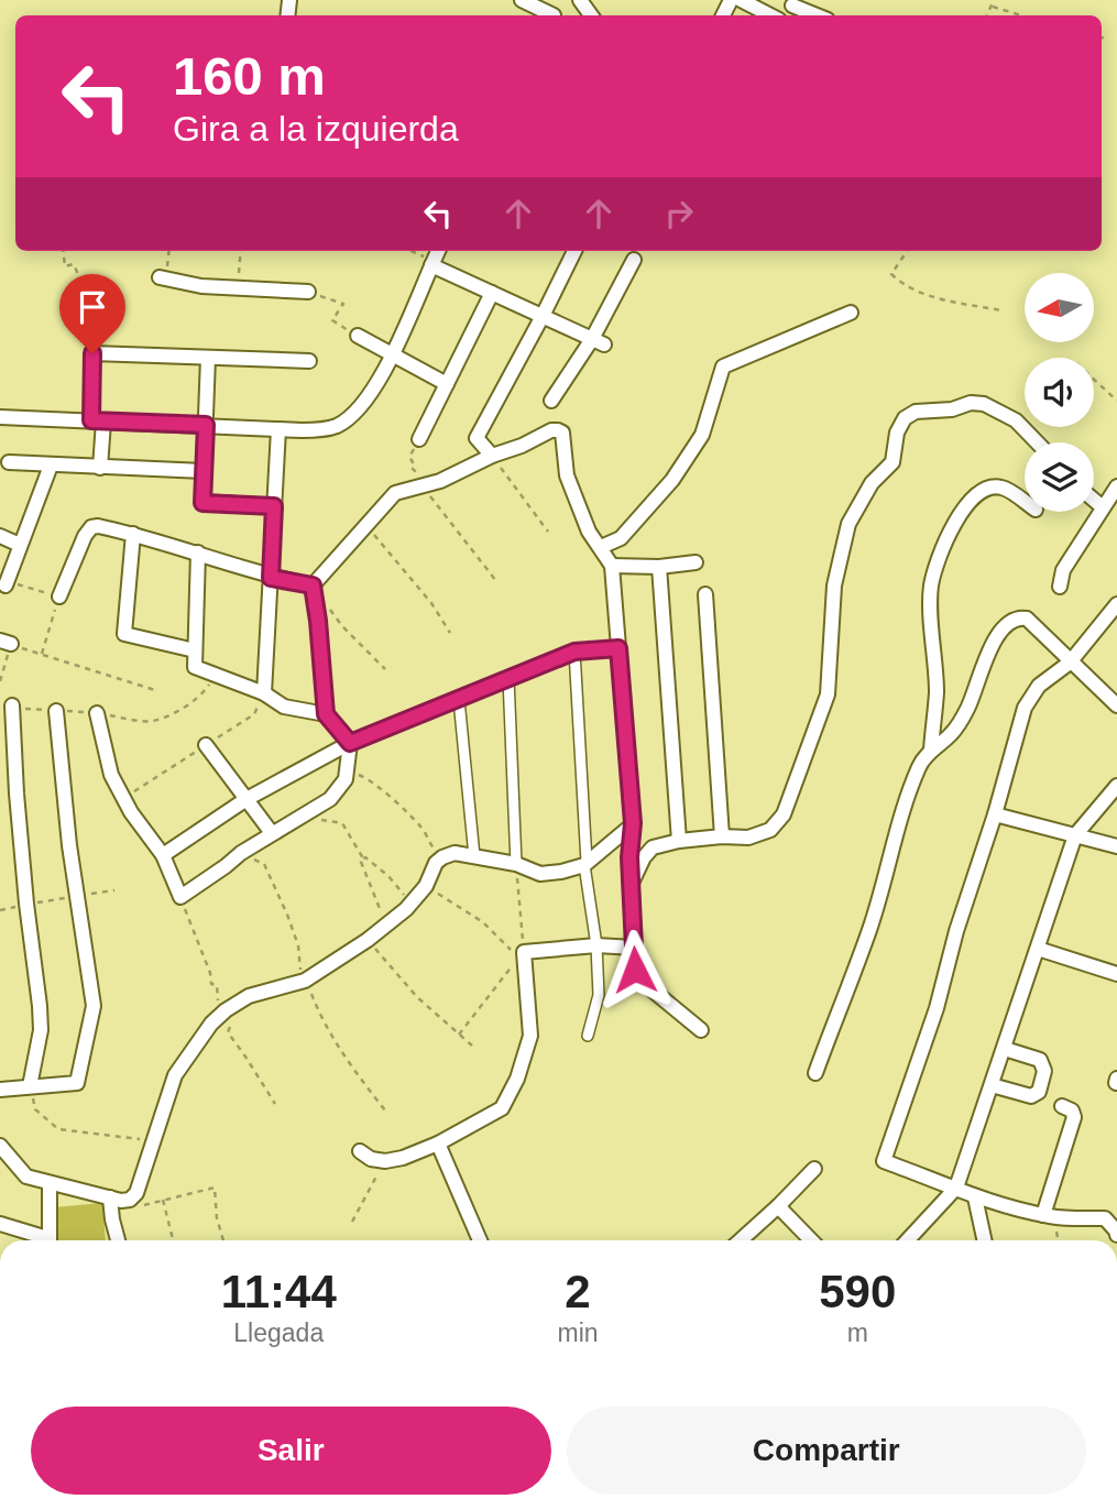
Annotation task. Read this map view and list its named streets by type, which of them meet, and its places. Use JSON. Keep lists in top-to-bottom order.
{
  "north": "left",
  "page": {
    "turn": ["160 m", "Gira a la izquierda"],
    "eta": [
      "11:44",
      "Llegada",
      "2",
      "min",
      "590",
      "m"
    ],
    "buttons": ["Salir", "Compartir"]
  }
}
